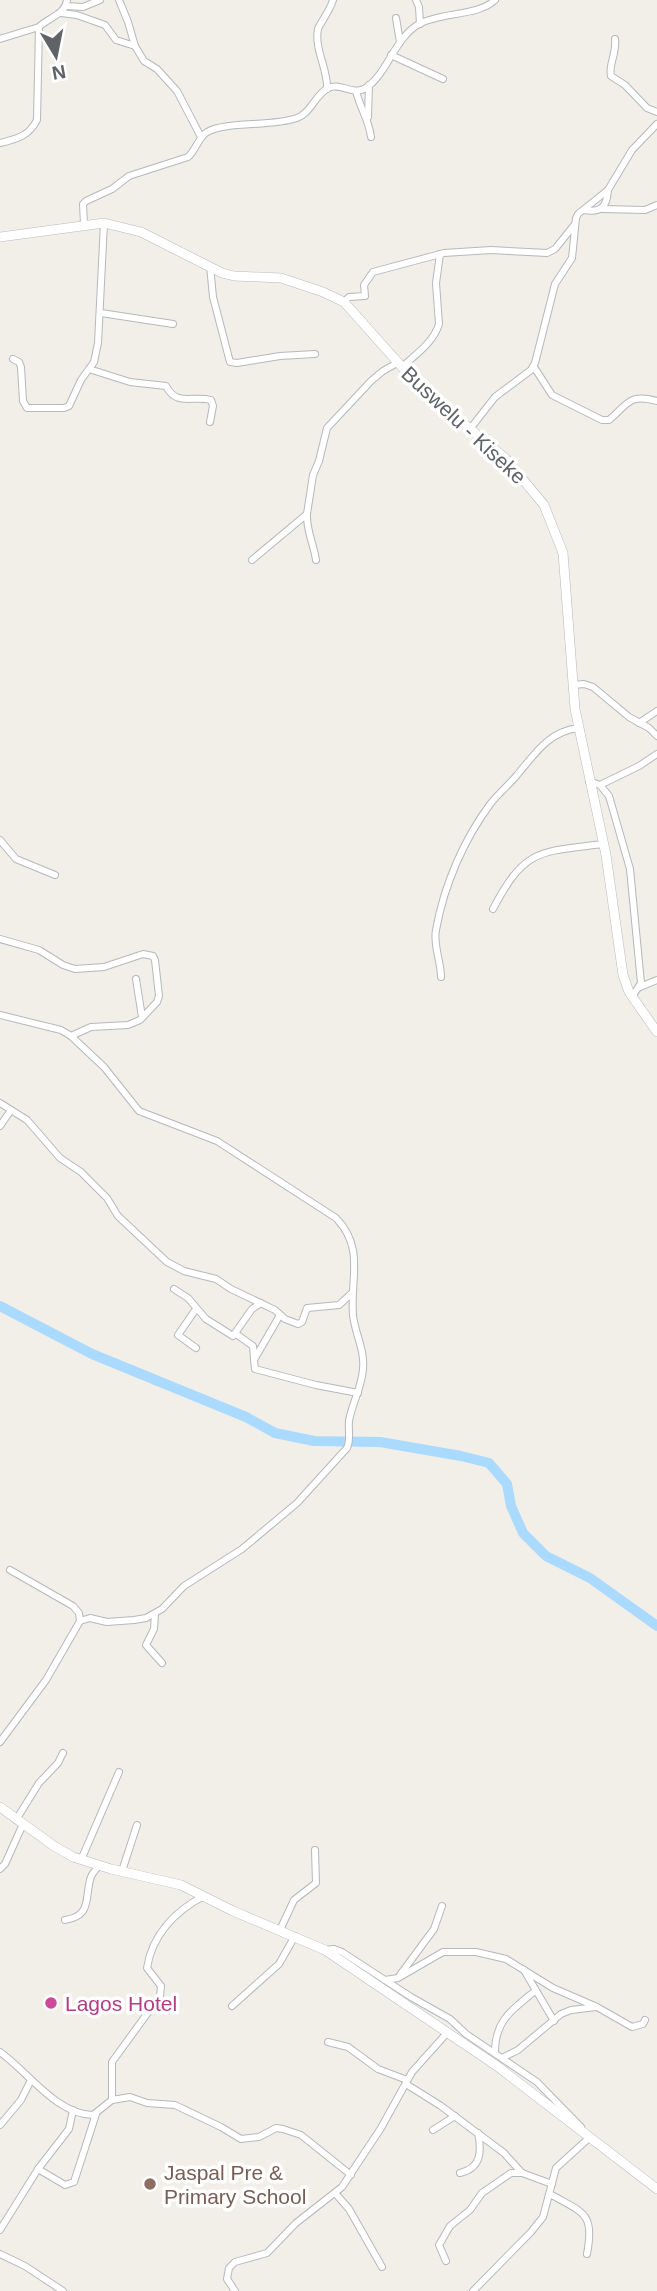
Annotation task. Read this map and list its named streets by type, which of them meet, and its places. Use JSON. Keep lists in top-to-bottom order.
{
  "streets": {
    "main road": ["Buswelu - Kiseke"]
  },
  "places": ["Lagos Hotel", "Jaspal Pre & Primary School"],
  "north": "bottom"
}
